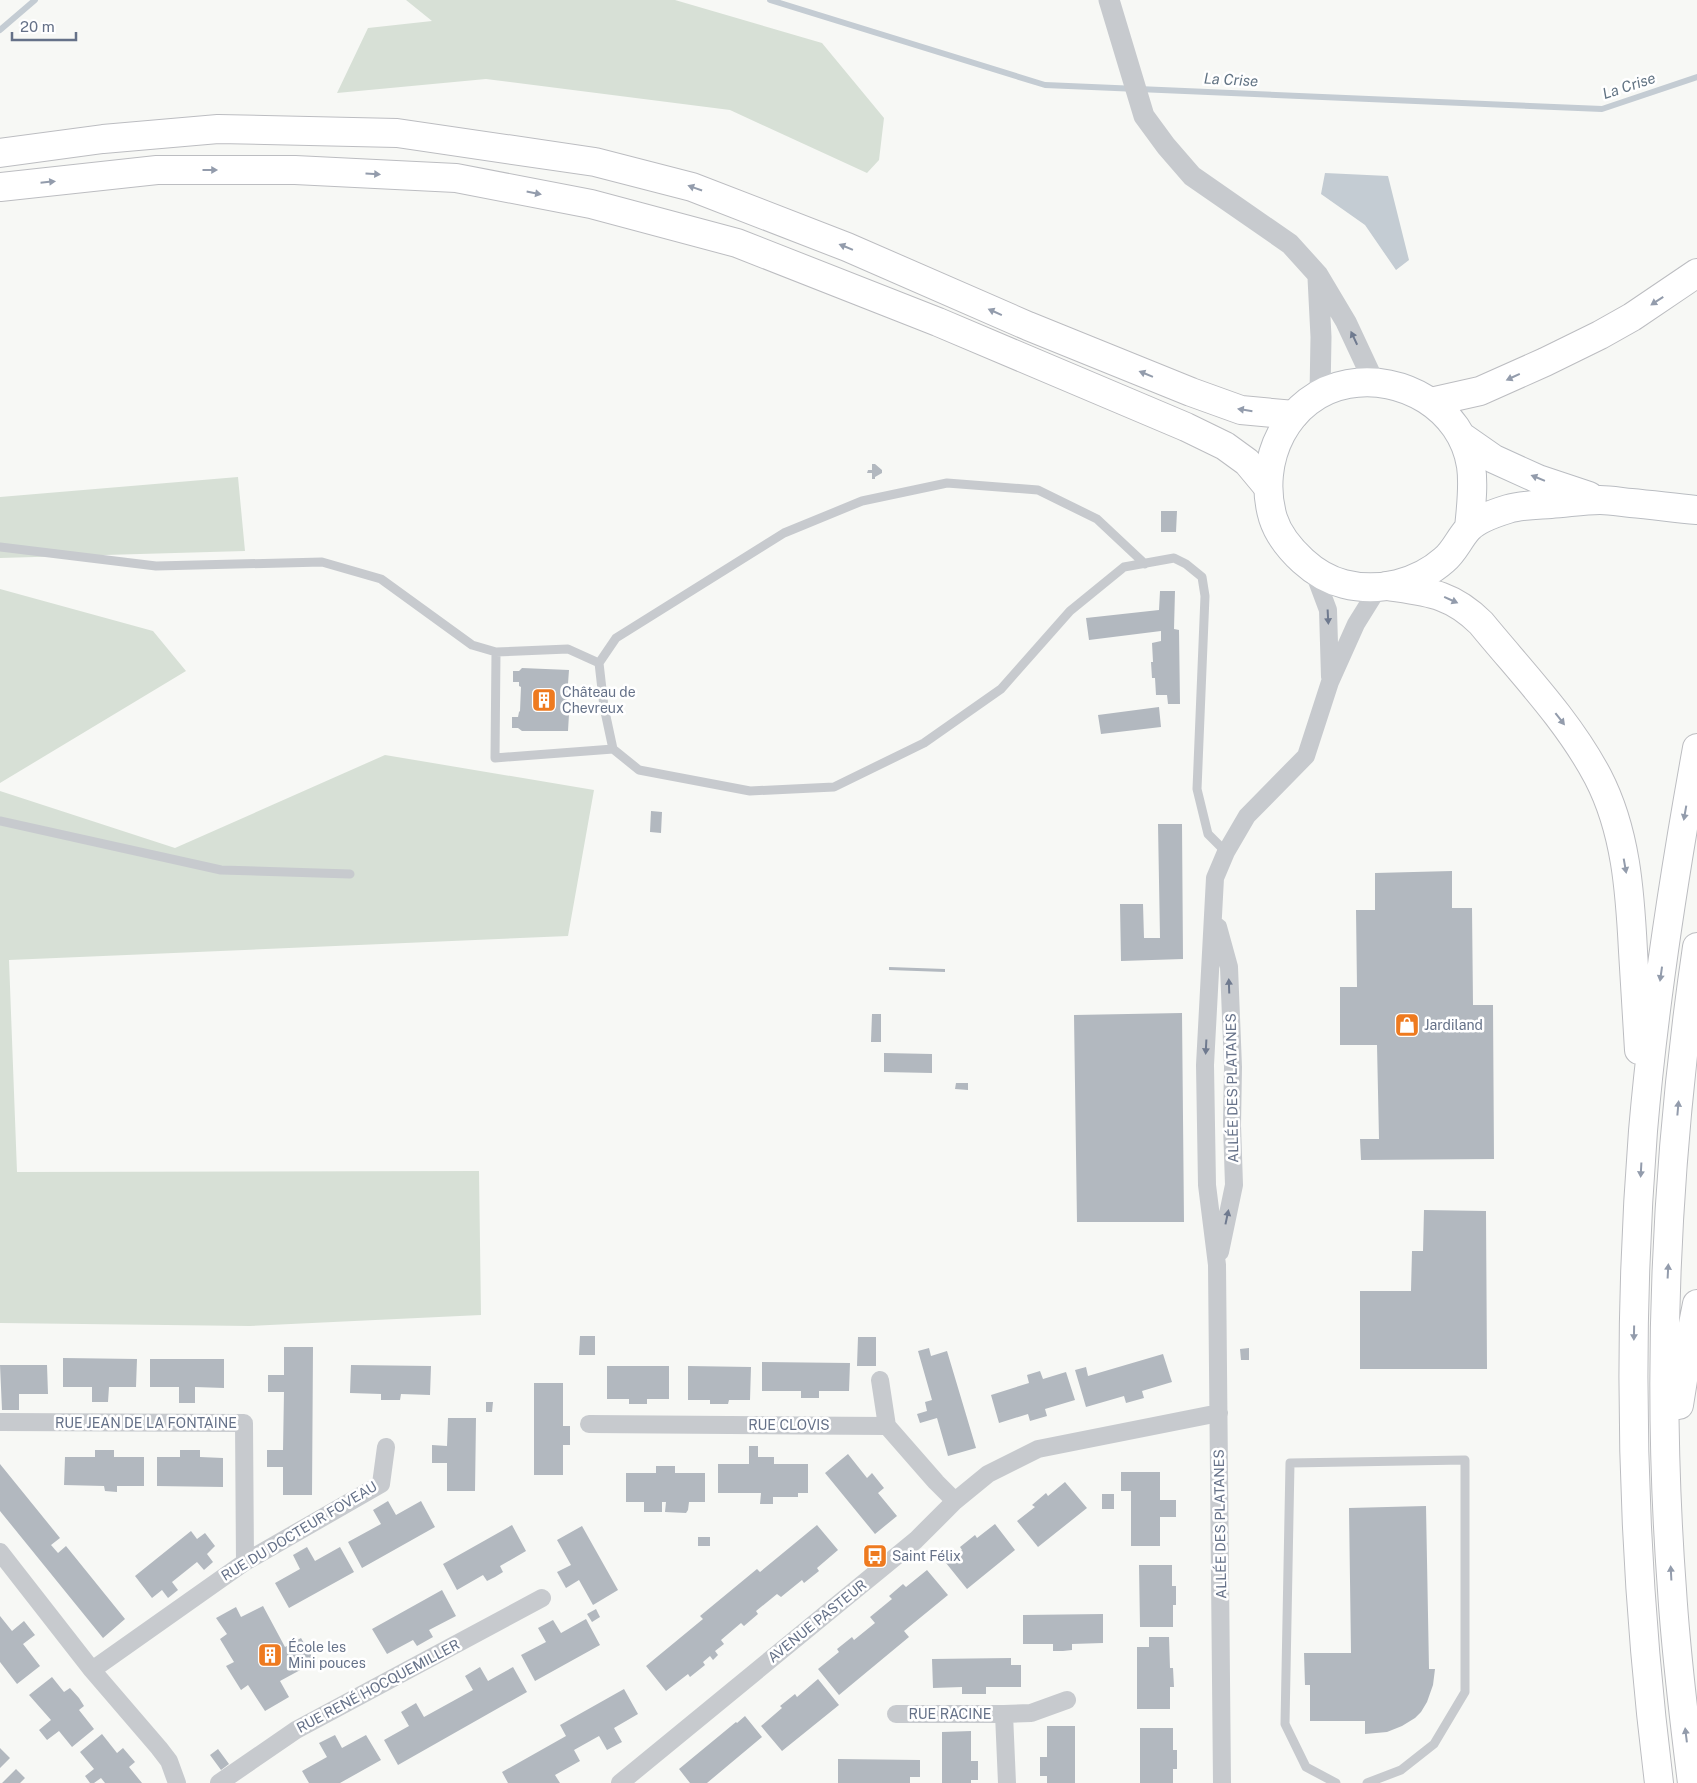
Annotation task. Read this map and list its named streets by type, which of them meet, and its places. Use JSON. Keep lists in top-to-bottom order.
{
  "streets": {
    "street": [
      "ALLÉE DES PLATANES",
      "RUE JEAN DE LA FONTAINE",
      "RUE CLOVIS",
      "RUE DU DOCTEUR FOVEAU",
      "AVENUE PASTEUR",
      "RUE RENÉ HOCQUEMILLER",
      "RUE RACINE"
    ]
  },
  "crossings": [
    ["ALLÉE DES PLATANES", "AVENUE PASTEUR"],
    ["RUE JEAN DE LA FONTAINE", "RUE DU DOCTEUR FOVEAU"]
  ],
  "water": ["La Crise"],
  "places": {
    "building": ["Château de Chevreux", "École les Mini pouces"],
    "shop": ["Jardiland"],
    "bus stop": ["Saint Félix"]
  },
  "scale_bar": "20 m"
}
